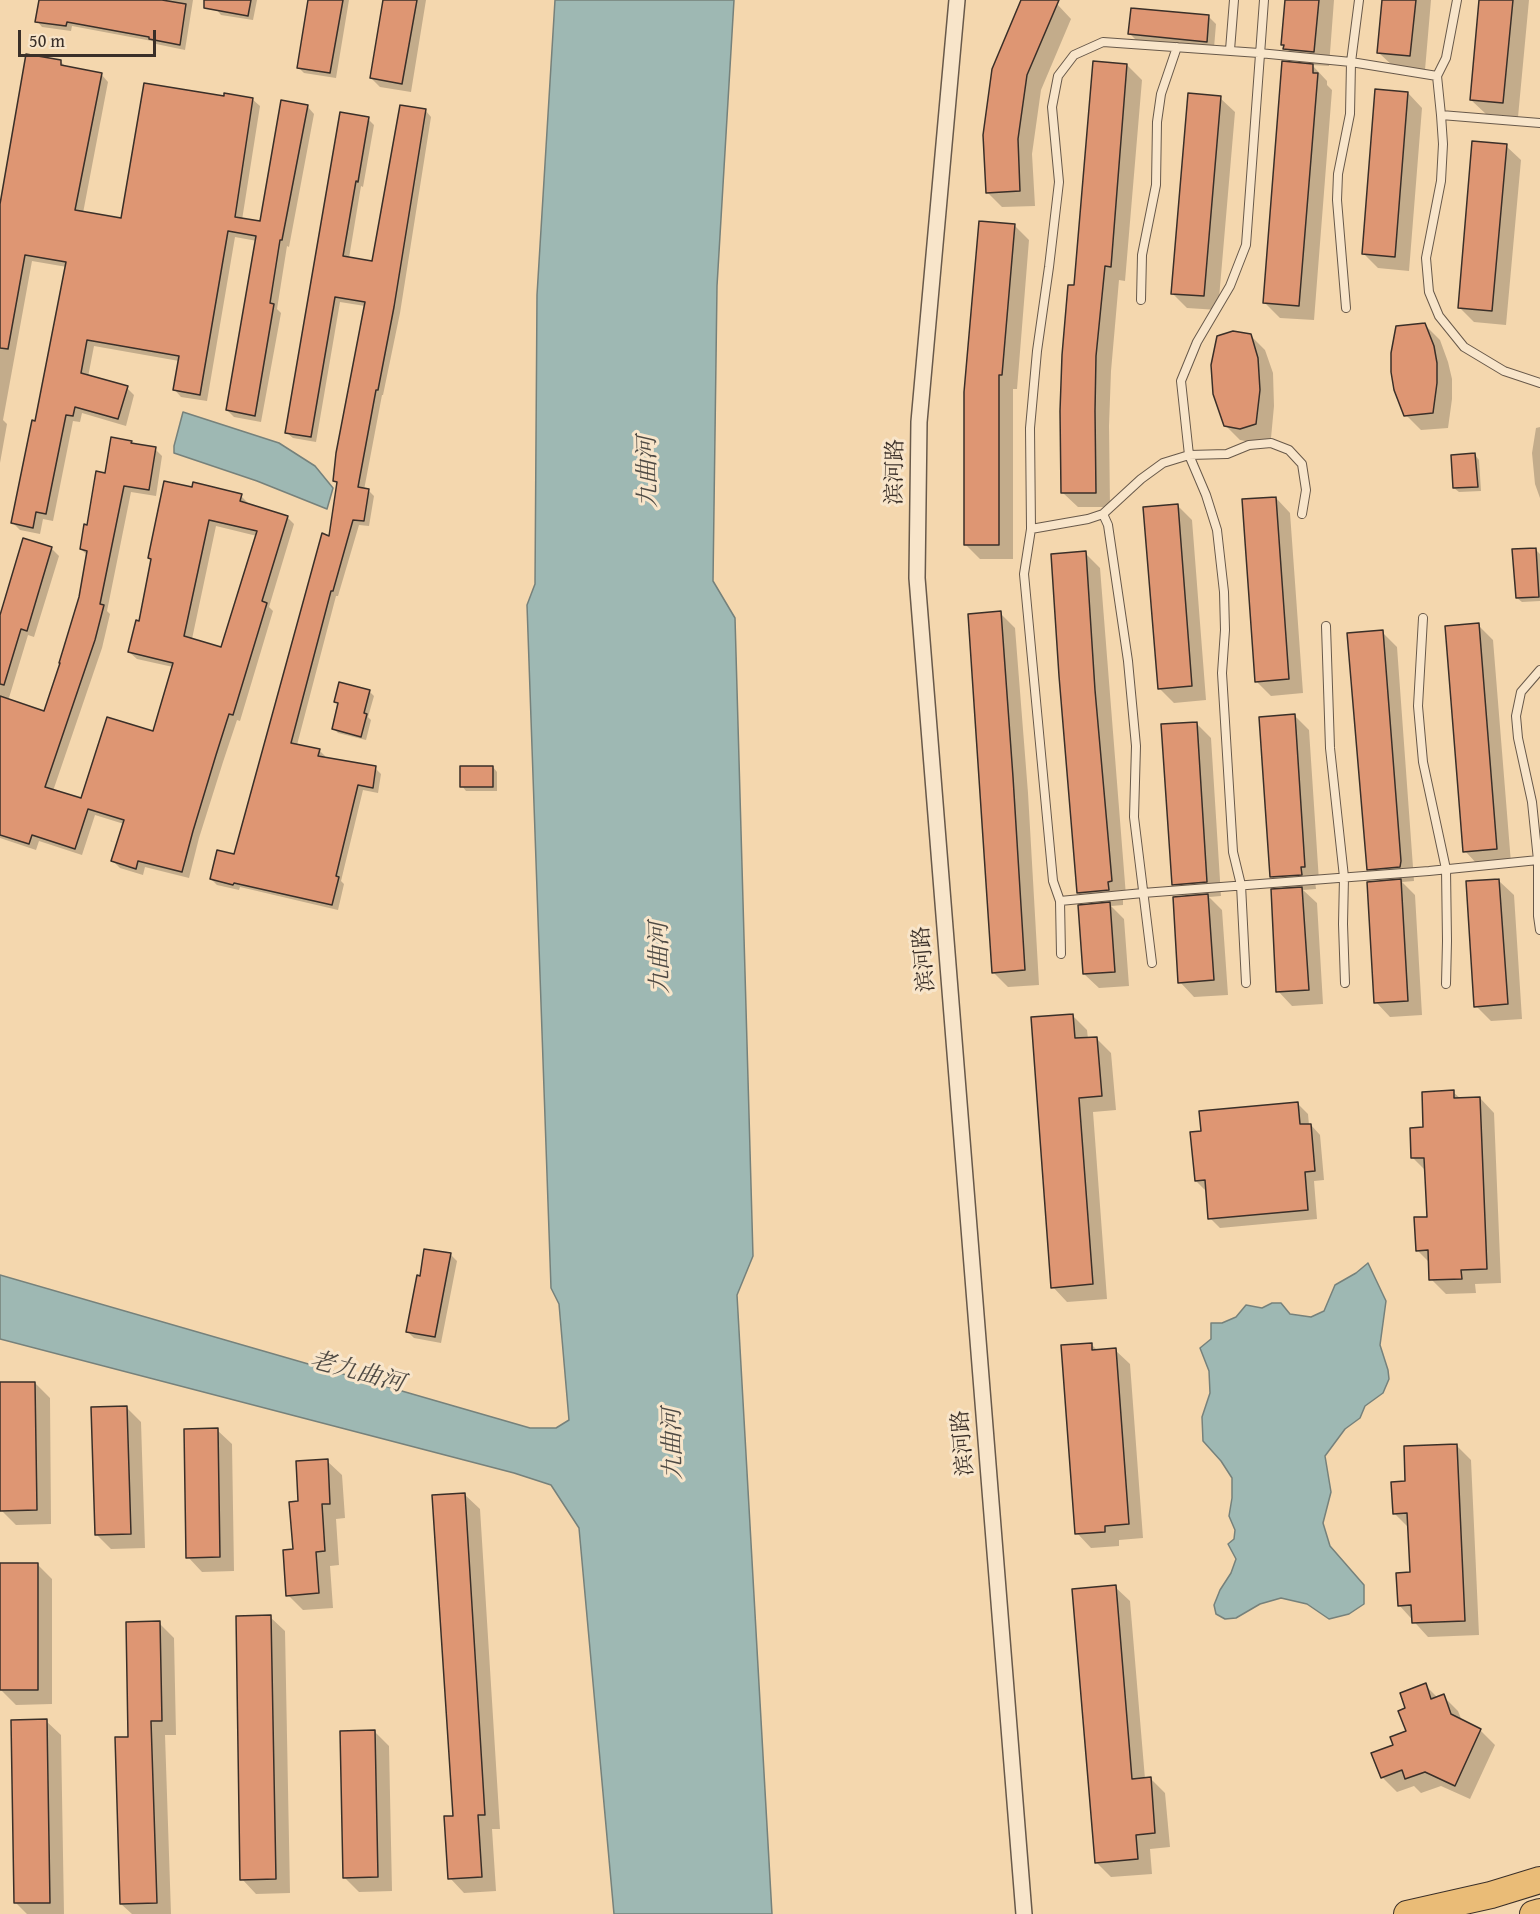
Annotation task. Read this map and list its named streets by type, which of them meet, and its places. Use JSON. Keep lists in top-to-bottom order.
{
  "streets": {
    "street": ["滨河路"]
  },
  "water": ["九曲河", "老九曲河"],
  "scale_bar": "50 m"
}
